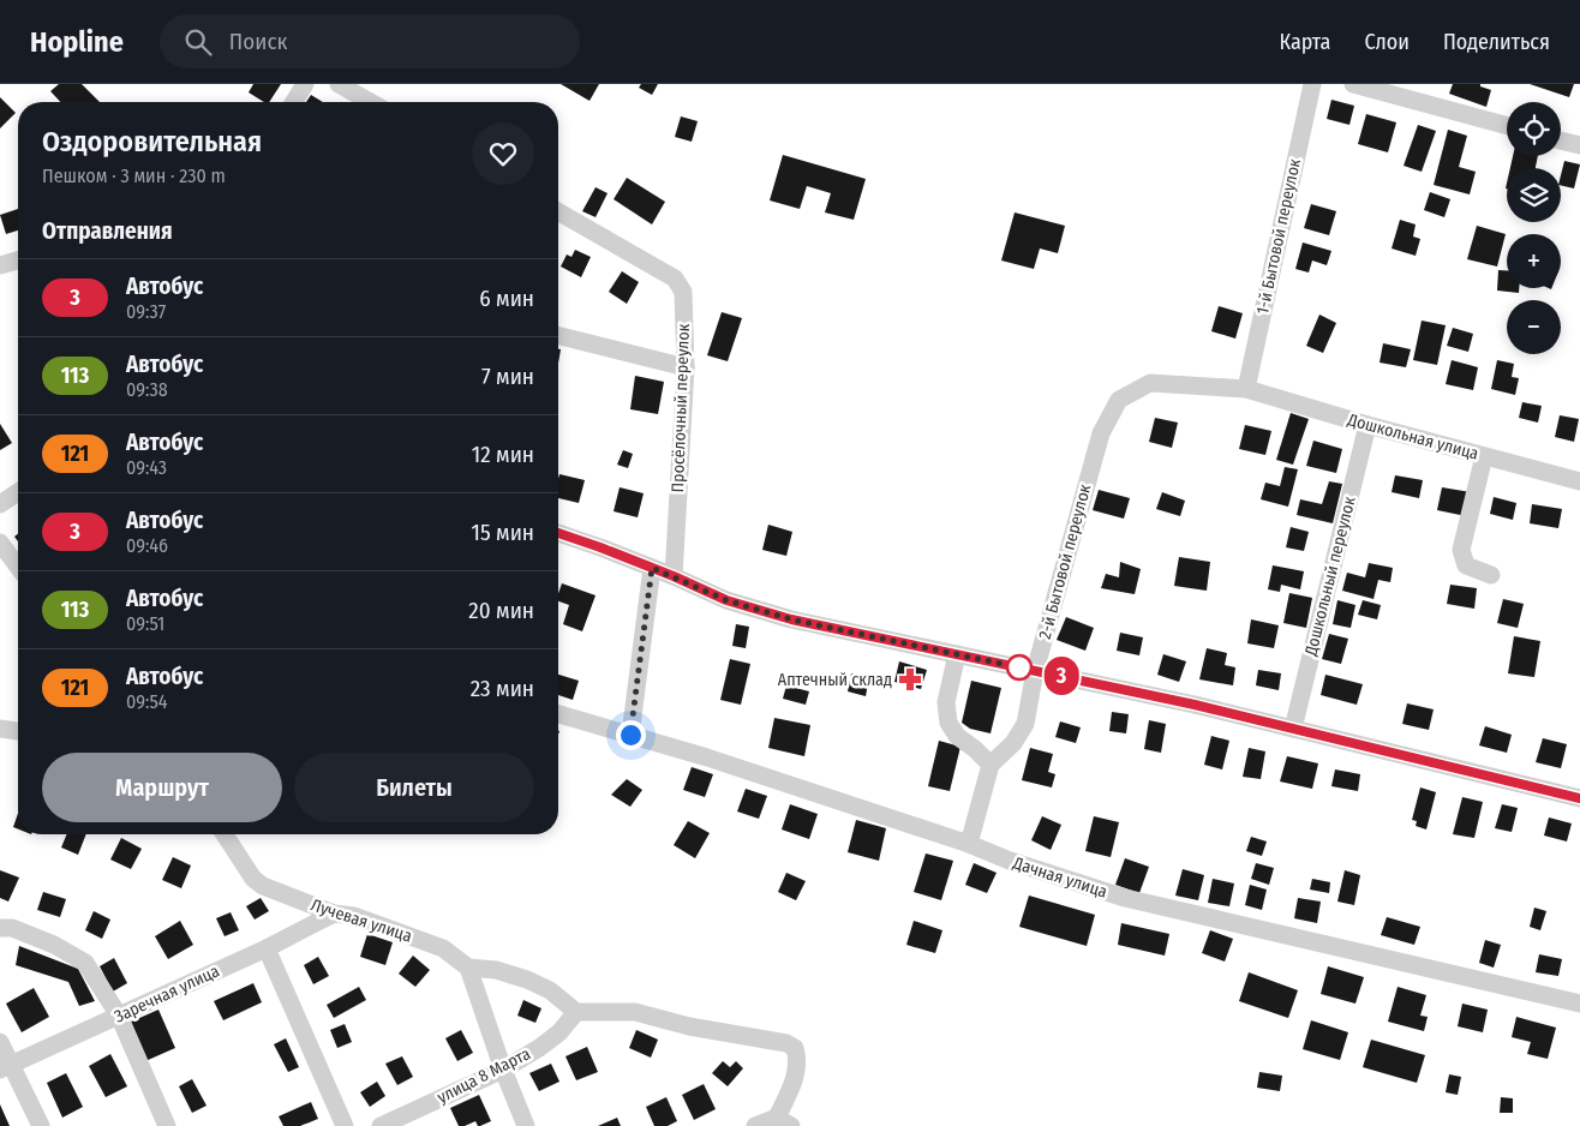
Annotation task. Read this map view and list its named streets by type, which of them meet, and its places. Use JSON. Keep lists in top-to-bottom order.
{
  "streets": {
    "street": [
      "1-й Бытовой переулок",
      "Просёлочный переулок",
      "Дошкольная улица",
      "2-й Бытовой переулок",
      "Дошкольный переулок",
      "Дачная улица",
      "Лучевая улица",
      "Заречная улица",
      "улица 8 Марта"
    ]
  },
  "crossings": [
    ["1-й Бытовой переулок", "Дошкольная улица"],
    ["1-й Бытовой переулок", "2-й Бытовой переулок"],
    ["Дошкольная улица", "2-й Бытовой переулок"],
    ["Дошкольная улица", "Дошкольный переулок"],
    ["Лучевая улица", "Заречная улица"]
  ],
  "places": {
    "pharmacy": ["Аптечный склад"]
  },
  "lines": ["bus line 3"],
  "page": {
    "header": "Hopline",
    "search": "Поиск",
    "nav": ["Карта", "Слои", "Поделиться"],
    "on_map": "3",
    "map_buttons": ["+", "−"],
    "heading": [
      ["Оздоровительная", "Пешком · 3 мин · 230 m"],
      "Отправления"
    ],
    "list": [
      {
        "mark": "3",
        "name": "Автобус",
        "note": "09:37",
        "value": "6 мин"
      },
      {
        "mark": "113",
        "name": "Автобус",
        "note": "09:38",
        "value": "7 мин"
      },
      {
        "mark": "121",
        "name": "Автобус",
        "note": "09:43",
        "value": "12 мин"
      },
      {
        "mark": "3",
        "name": "Автобус",
        "note": "09:46",
        "value": "15 мин"
      },
      {
        "mark": "113",
        "name": "Автобус",
        "note": "09:51",
        "value": "20 мин"
      },
      {
        "mark": "121",
        "name": "Автобус",
        "note": "09:54",
        "value": "23 мин"
      }
    ],
    "buttons": ["Маршрут", "Билеты"]
  }
}
